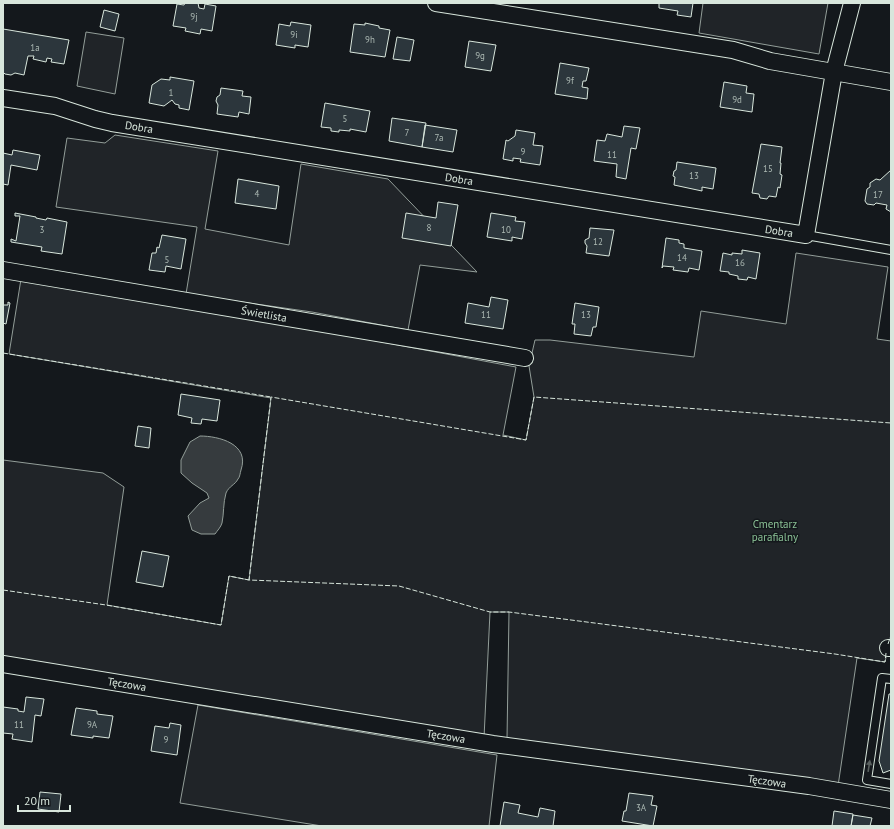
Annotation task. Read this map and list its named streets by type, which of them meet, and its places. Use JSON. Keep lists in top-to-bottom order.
{
  "streets": {
    "street": ["Dobra", "Świetlista", "Tęczowa"]
  },
  "parks": ["Cmentarz parafialny"],
  "house_numbers": [
    "9j",
    "9i",
    "9h",
    "1a",
    "9g",
    "9f",
    "1",
    "9d",
    "5",
    "7",
    "7a",
    "9",
    "11",
    "15",
    "13",
    "4",
    "17",
    "8",
    "3",
    "10",
    "12",
    "14",
    "5",
    "16",
    "11",
    "13",
    "11",
    "9A",
    "9",
    "3A"
  ],
  "scale_bar": "20 m"
}
